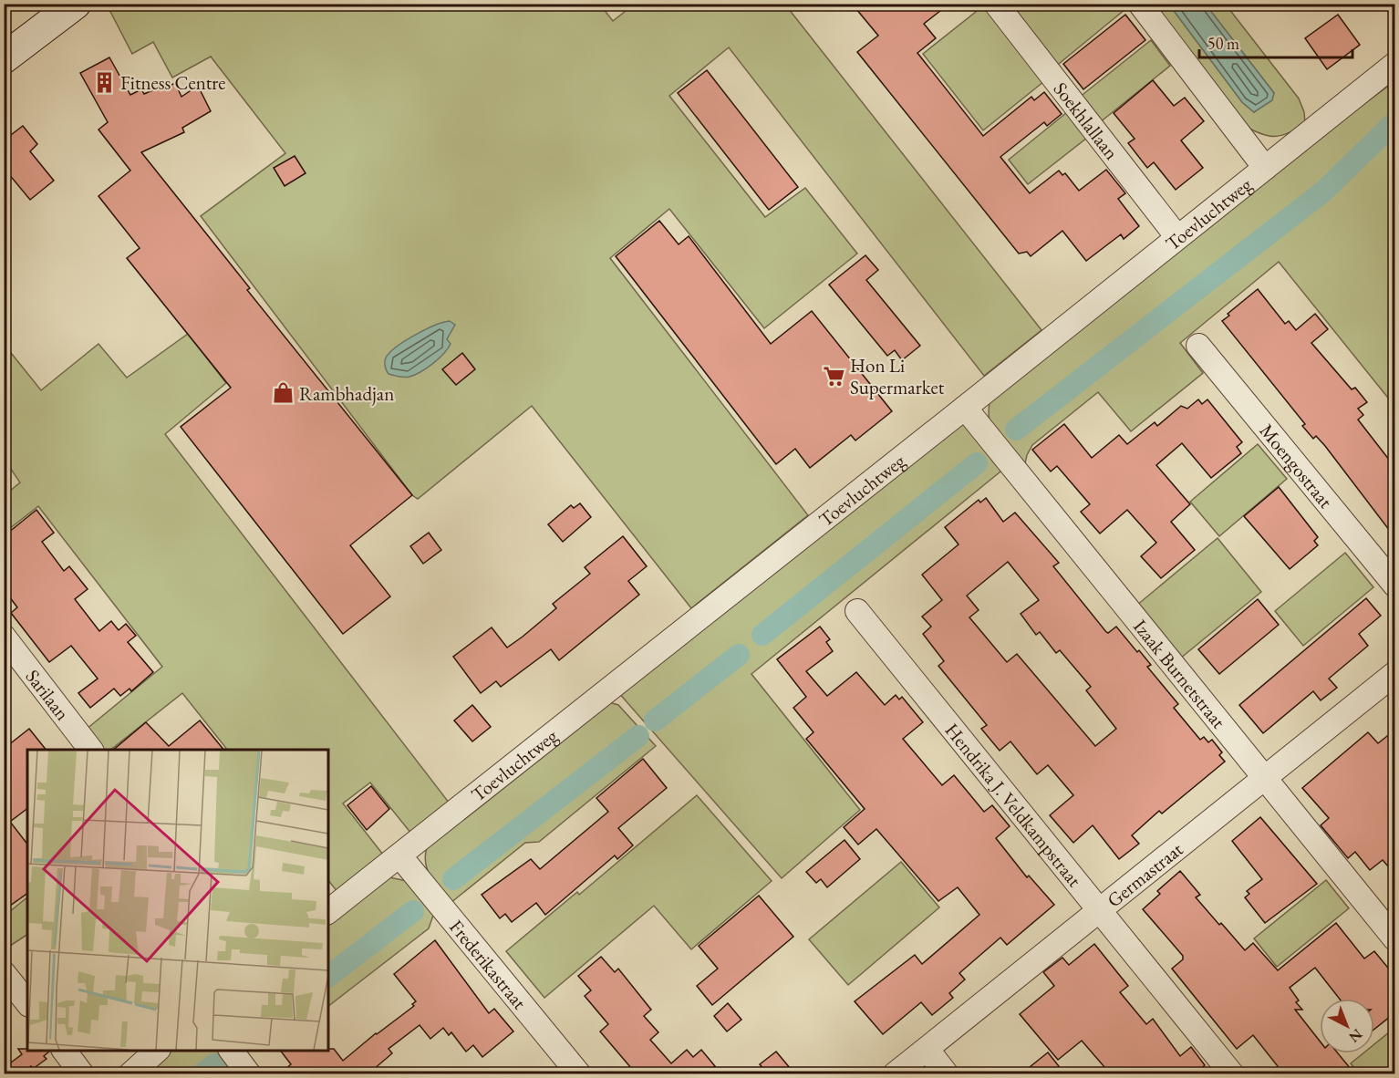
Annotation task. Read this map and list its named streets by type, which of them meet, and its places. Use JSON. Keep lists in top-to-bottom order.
{
  "streets": {
    "street": [
      "Soekhlallaan",
      "Toevluchtweg",
      "Moengostraat",
      "Izaak Burnetstraat",
      "Sarilaan",
      "Hendrika J. Veldkampstraat",
      "Germastraat",
      "Frederikastraat"
    ]
  },
  "crossings": [
    ["Soekhlallaan", "Toevluchtweg"],
    ["Toevluchtweg", "Izaak Burnetstraat"],
    ["Toevluchtweg", "Frederikastraat"],
    ["Izaak Burnetstraat", "Germastraat"],
    ["Hendrika J. Veldkampstraat", "Germastraat"]
  ],
  "places": {
    "building": ["Fitness Centre"],
    "supermarket": ["Hon Li Supermarket"],
    "shop": ["Rambhadjan"]
  },
  "scale_bar": "50 m",
  "north": "bottom right"
}
